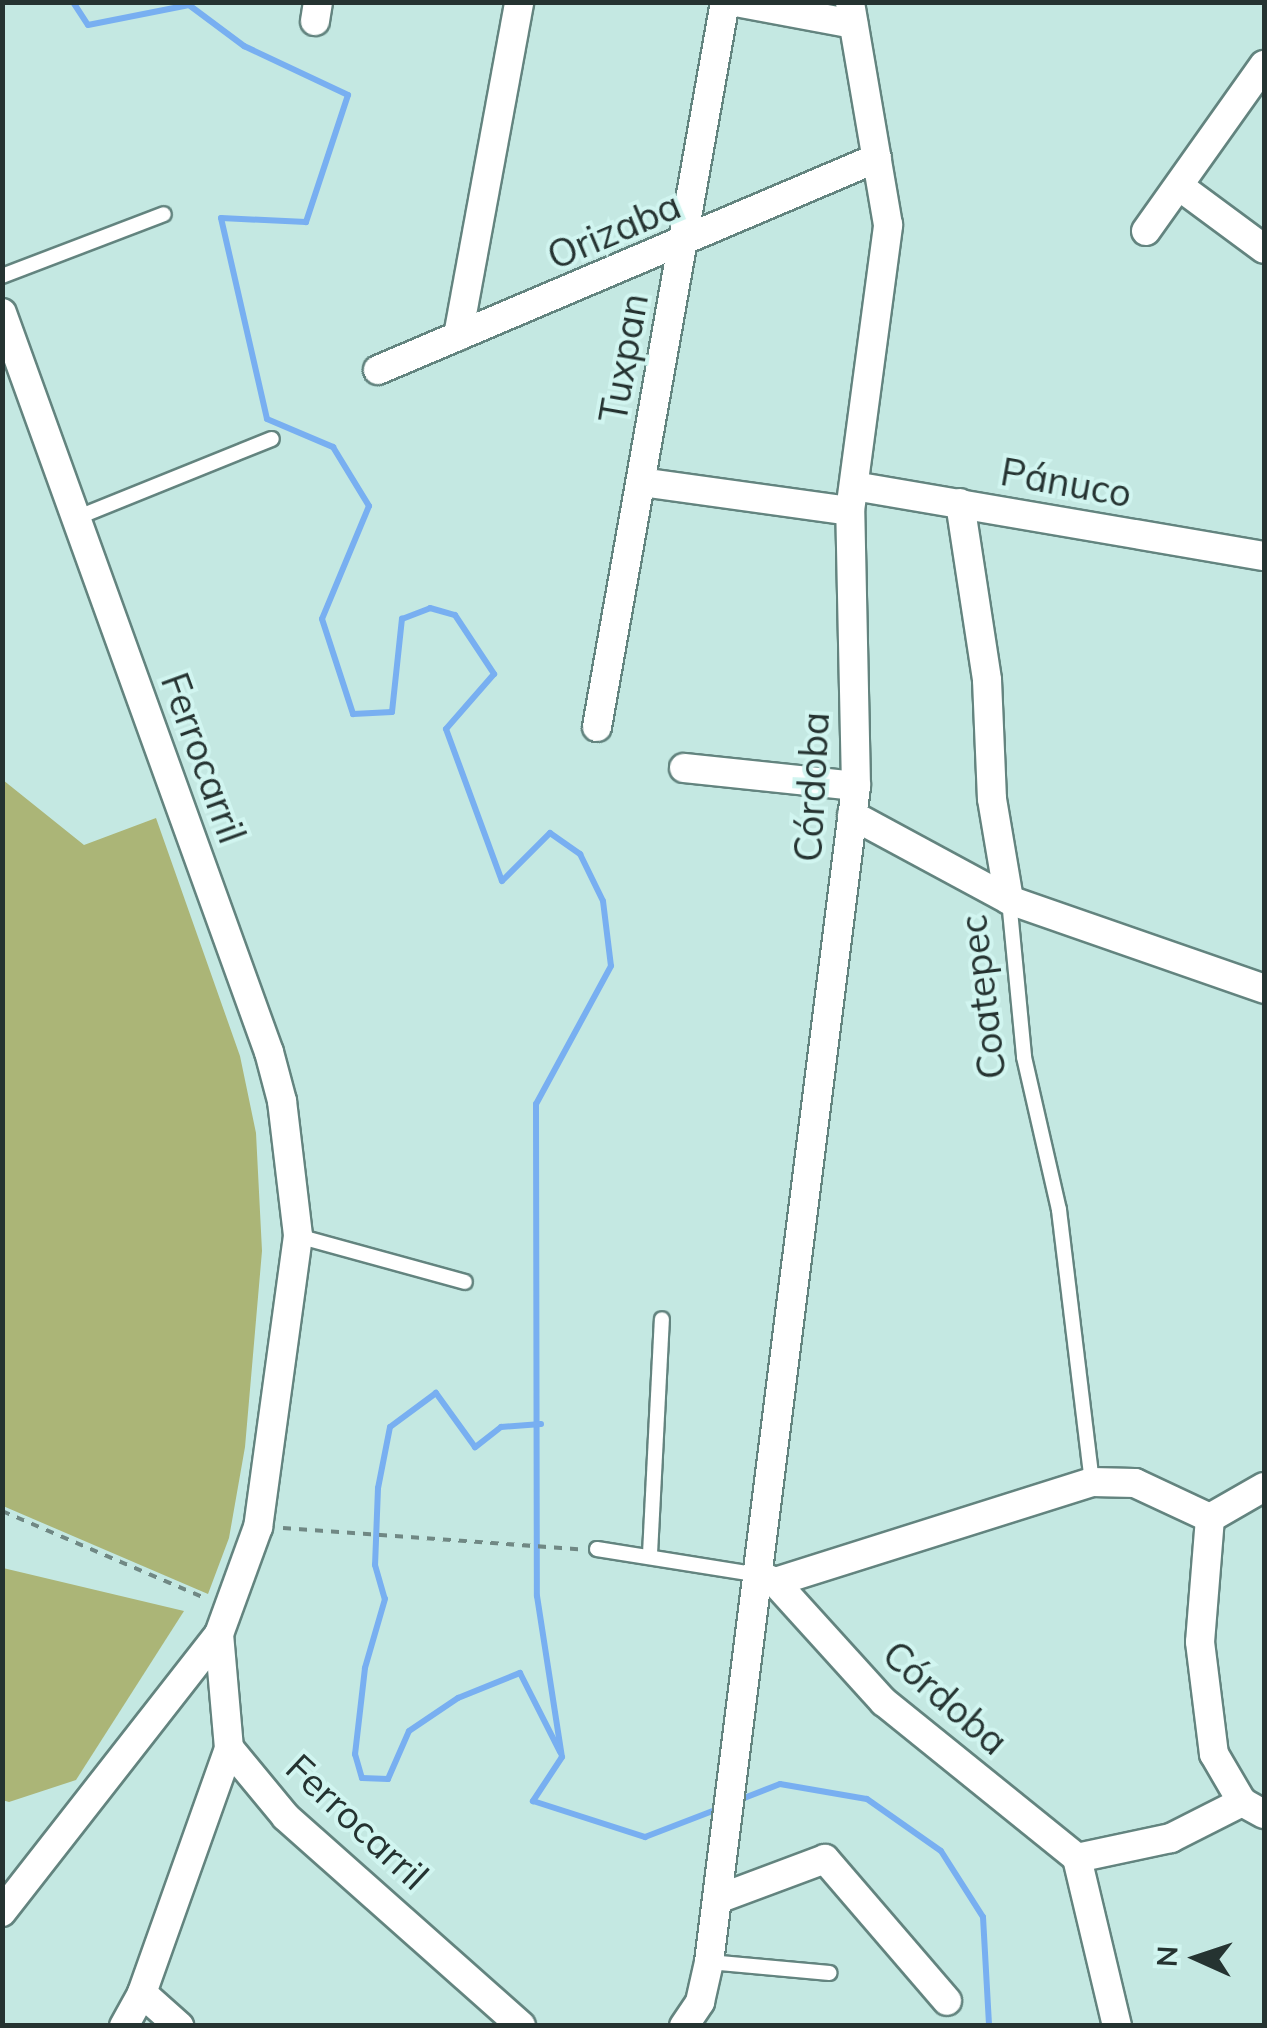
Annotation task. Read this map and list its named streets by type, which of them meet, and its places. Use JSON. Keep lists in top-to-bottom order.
{
  "streets": {
    "street": [
      "Orizaba",
      "Tuxpan",
      "Pánuco",
      "Ferrocarril",
      "Córdoba",
      "Coatepec"
    ]
  },
  "crossings": [
    ["Orizaba", "Tuxpan"],
    ["Orizaba", "Córdoba"],
    ["Tuxpan", "Pánuco"],
    ["Pánuco", "Córdoba"],
    ["Pánuco", "Coatepec"]
  ],
  "north": "left"
}
